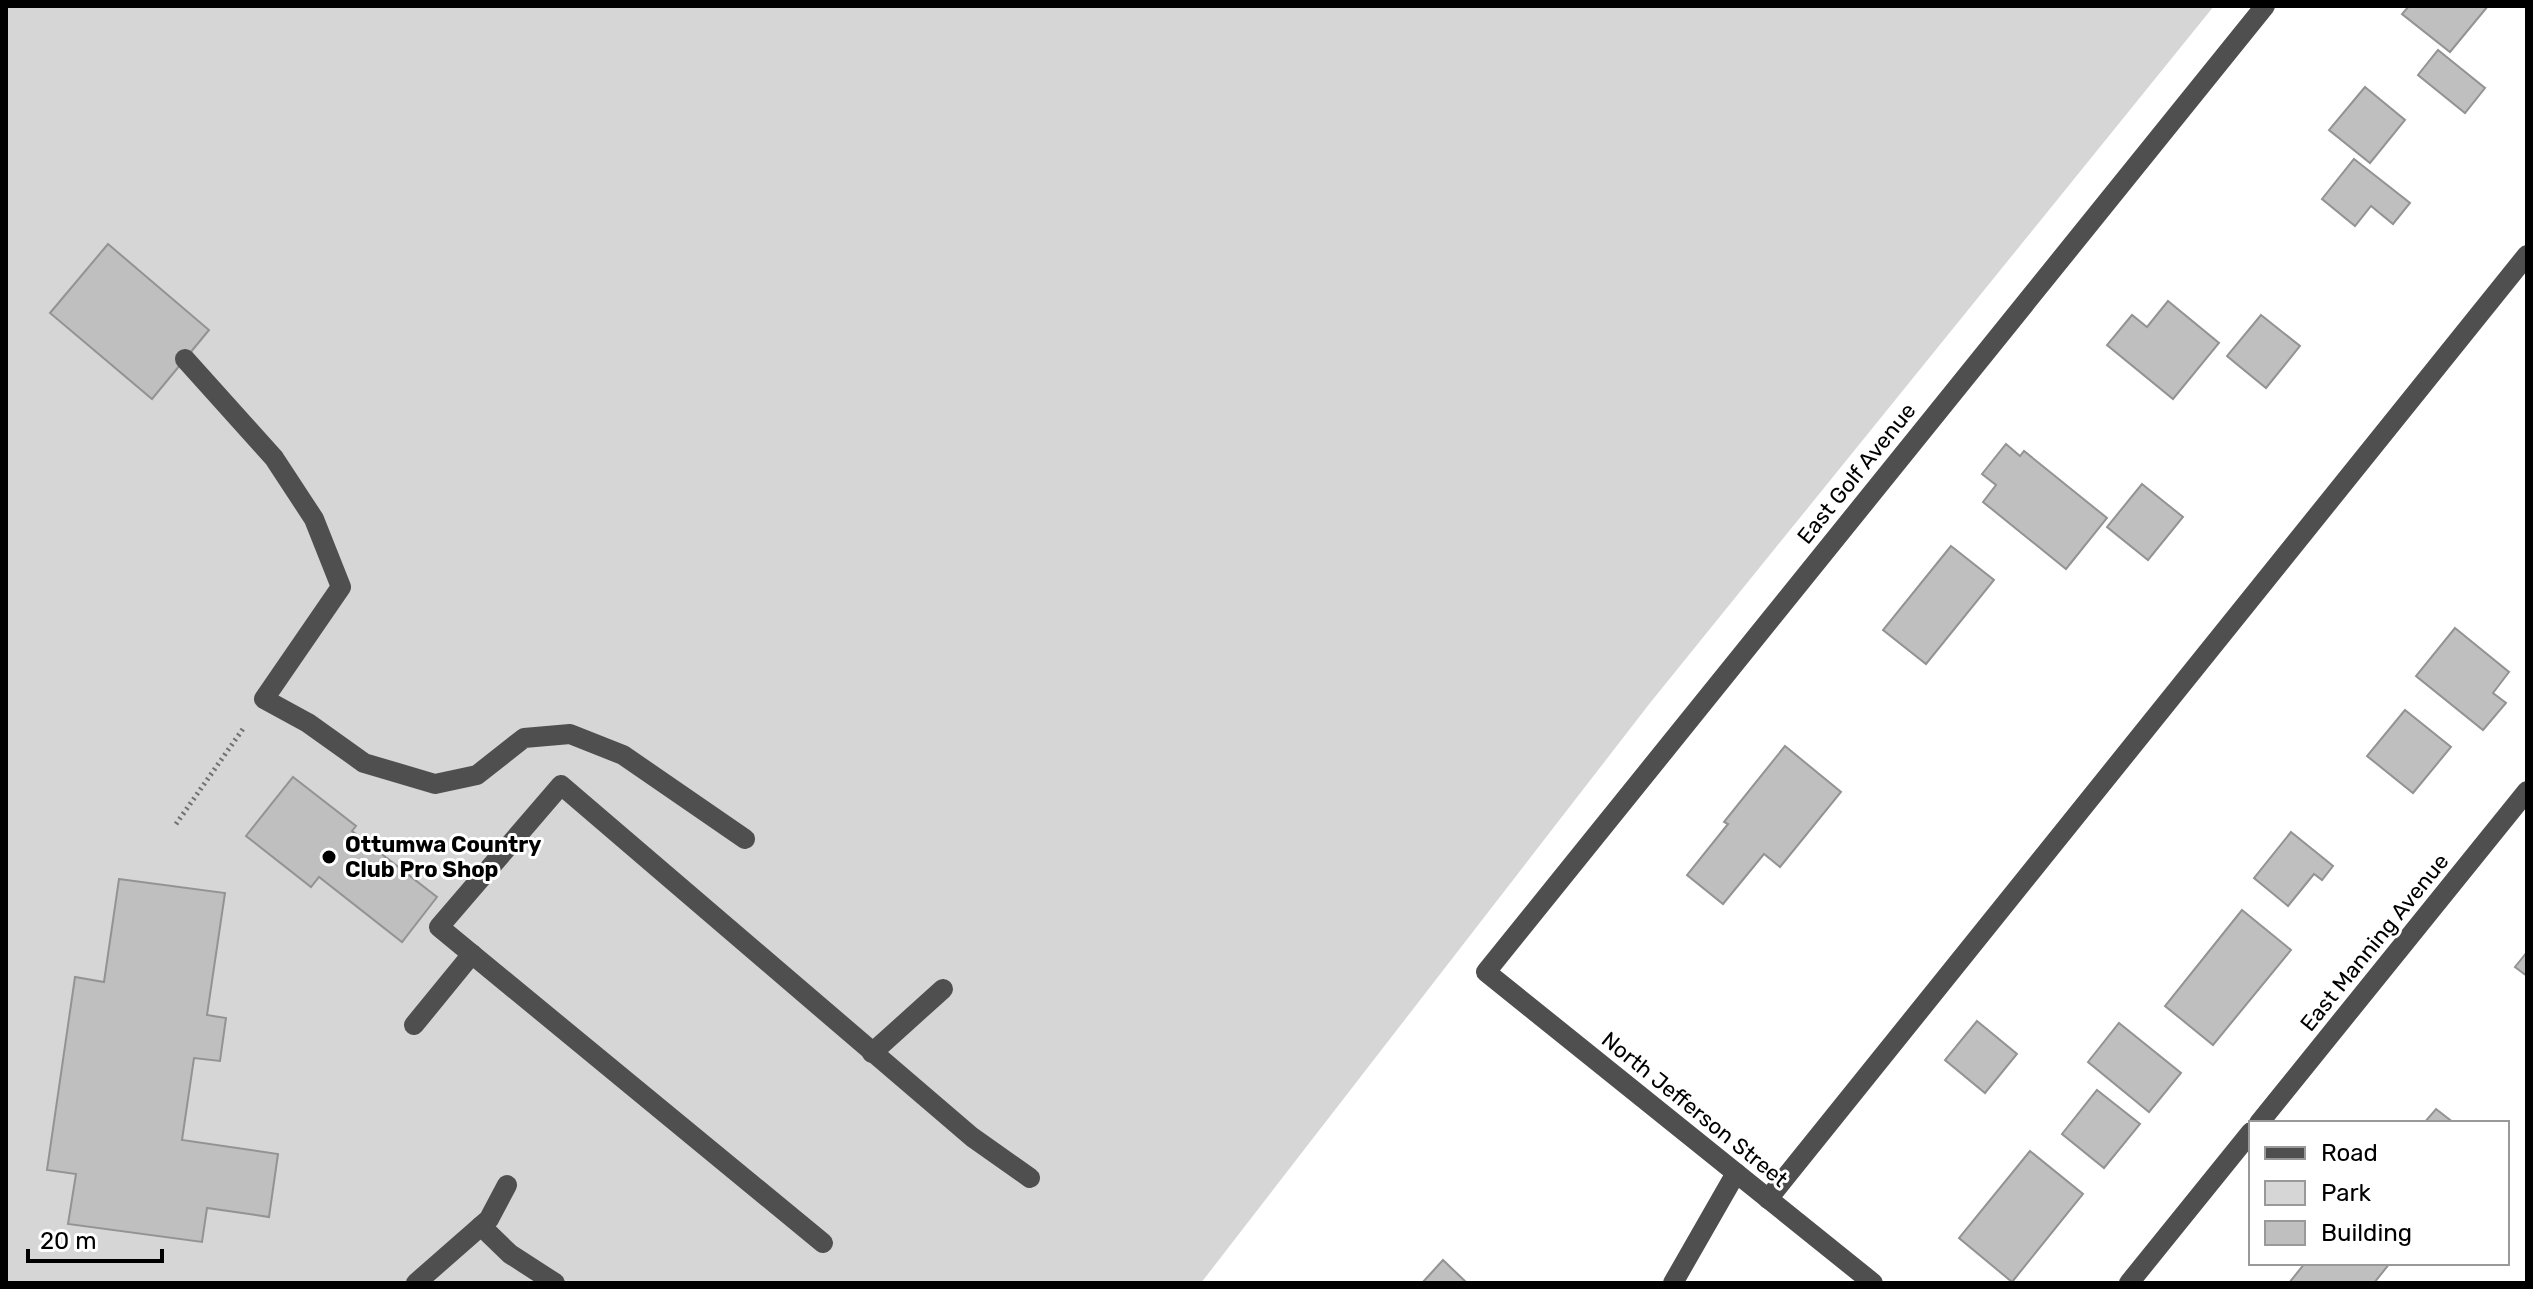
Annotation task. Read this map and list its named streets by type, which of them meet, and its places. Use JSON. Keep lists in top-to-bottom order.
{
  "streets": {
    "street": ["East Golf Avenue", "East Manning Avenue", "North Jefferson Street"]
  },
  "crossings": [
    ["East Golf Avenue", "North Jefferson Street"]
  ],
  "places": ["Ottumwa Country Club Pro Shop"],
  "legend": ["Road", "Park", "Building"],
  "scale_bar": "20 m"
}
